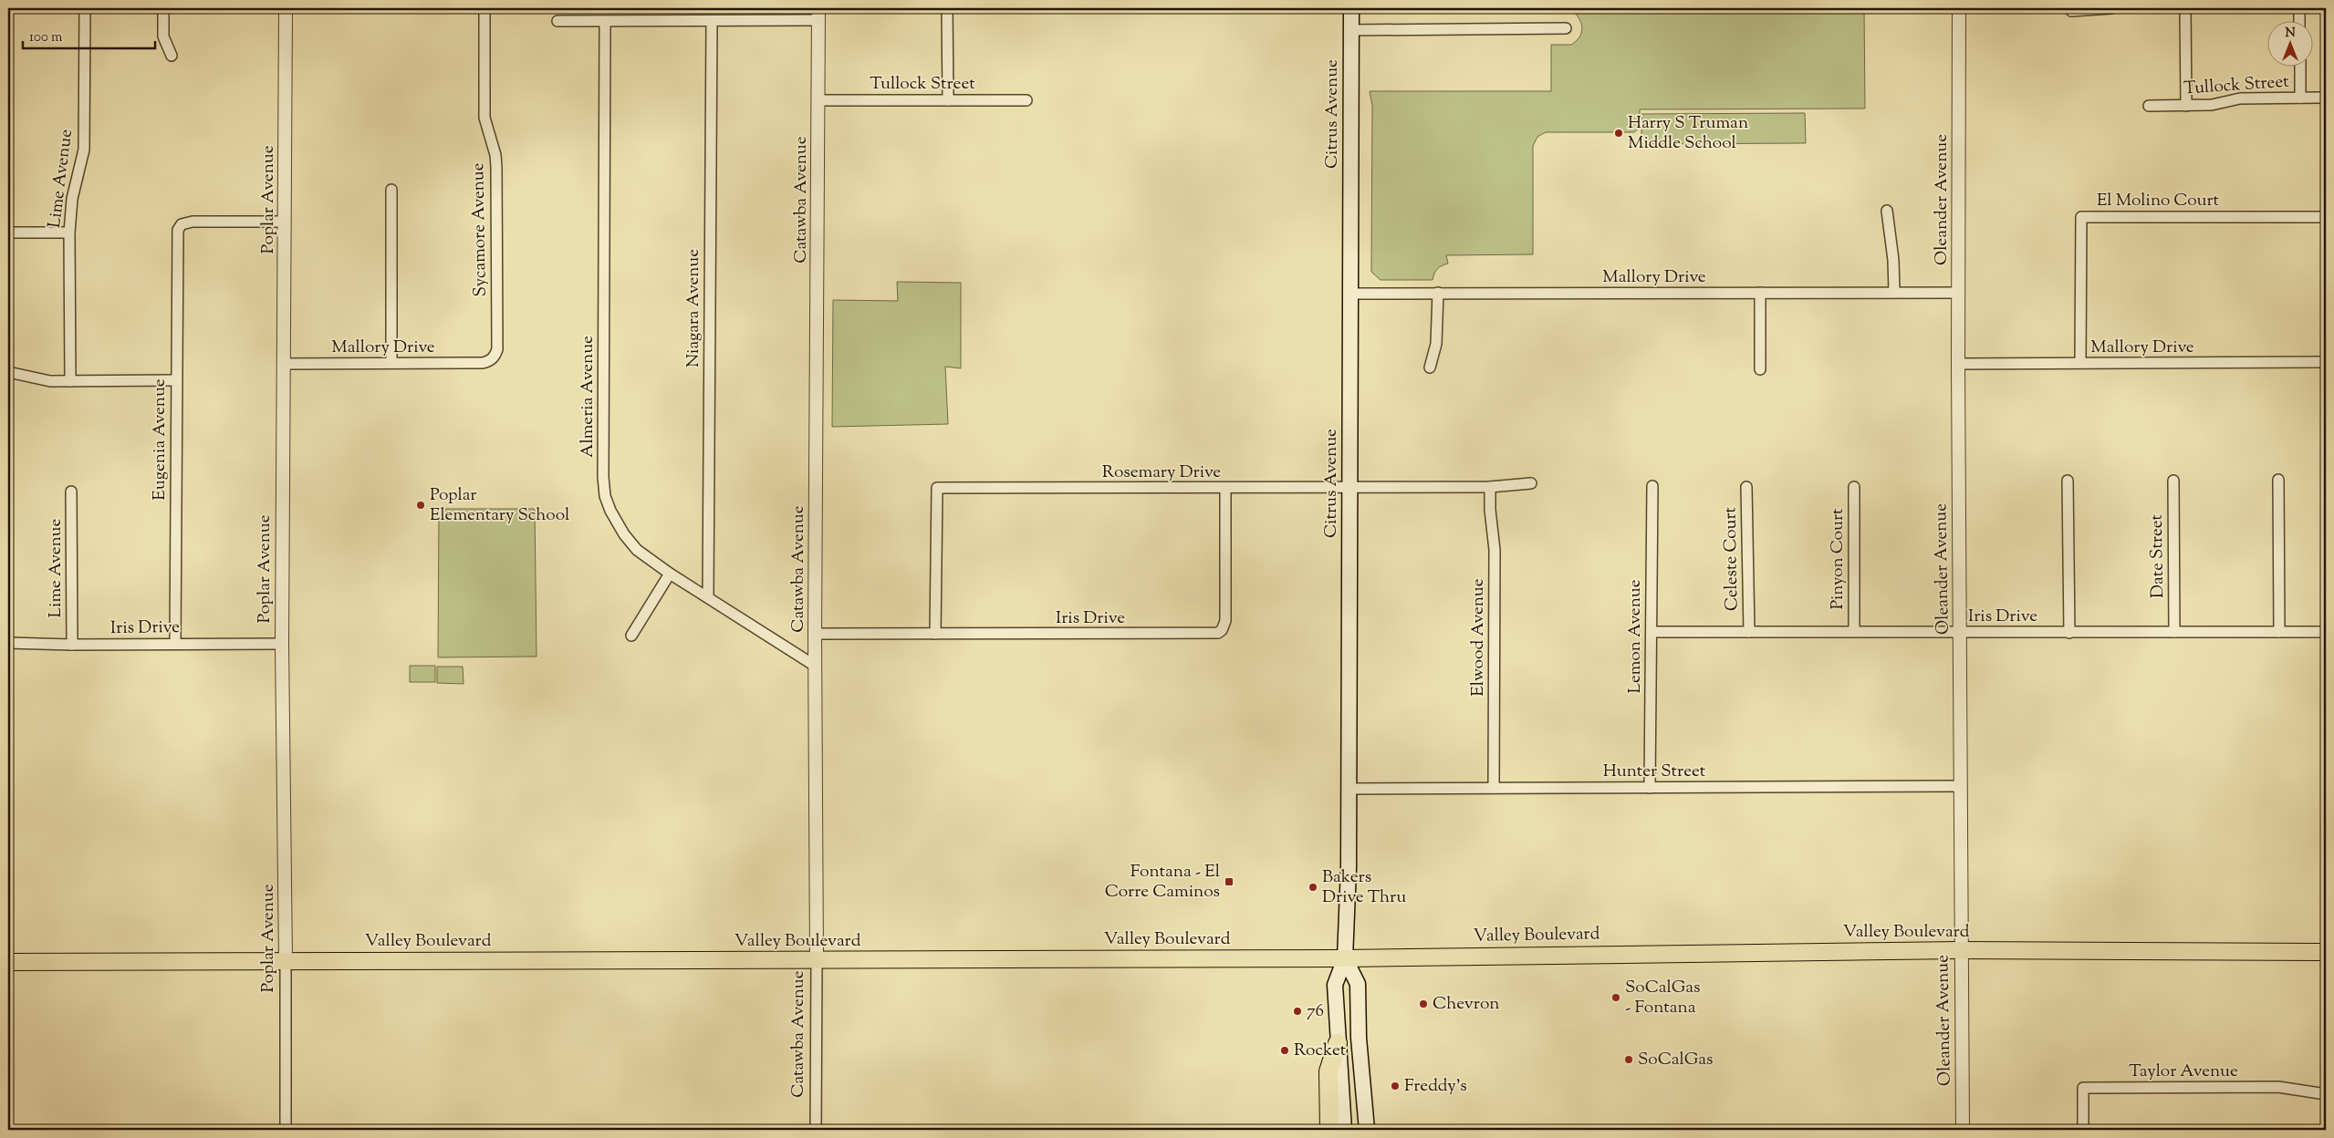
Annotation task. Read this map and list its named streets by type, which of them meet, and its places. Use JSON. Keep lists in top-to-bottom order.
{
  "streets": {
    "main road": ["Citrus Avenue", "Valley Boulevard"],
    "street": [
      "Tullock Street",
      "Lime Avenue",
      "Poplar Avenue",
      "Catawba Avenue",
      "Oleander Avenue",
      "El Molino Court",
      "Sycamore Avenue",
      "Mallory Drive",
      "Niagara Avenue",
      "Almeria Avenue",
      "Eugenia Avenue",
      "Rosemary Drive",
      "Date Street",
      "Celeste Court",
      "Pinyon Court",
      "Iris Drive",
      "Lemon Avenue",
      "Elwood Avenue",
      "Hunter Street",
      "Taylor Avenue"
    ]
  },
  "crossings": [
    ["Tullock Street", "Catawba Avenue"],
    ["Citrus Avenue", "Mallory Drive"],
    ["Citrus Avenue", "Rosemary Drive"],
    ["Citrus Avenue", "Hunter Street"],
    ["Citrus Avenue", "Valley Boulevard"],
    ["Lime Avenue", "Iris Drive"],
    ["Poplar Avenue", "Mallory Drive"],
    ["Poplar Avenue", "Eugenia Avenue"],
    ["Poplar Avenue", "Iris Drive"],
    ["Poplar Avenue", "Valley Boulevard"],
    ["Catawba Avenue", "Almeria Avenue"],
    ["Catawba Avenue", "Iris Drive"],
    ["Catawba Avenue", "Valley Boulevard"],
    ["Oleander Avenue", "Mallory Drive"],
    ["Oleander Avenue", "Iris Drive"],
    ["Oleander Avenue", "Hunter Street"],
    ["Oleander Avenue", "Valley Boulevard"],
    ["El Molino Court", "Mallory Drive"],
    ["Sycamore Avenue", "Mallory Drive"],
    ["Niagara Avenue", "Almeria Avenue"],
    ["Eugenia Avenue", "Iris Drive"],
    ["Rosemary Drive", "Iris Drive"],
    ["Rosemary Drive", "Elwood Avenue"],
    ["Date Street", "Iris Drive"],
    ["Celeste Court", "Iris Drive"],
    ["Pinyon Court", "Iris Drive"],
    ["Iris Drive", "Lemon Avenue"],
    ["Lemon Avenue", "Hunter Street"],
    ["Elwood Avenue", "Hunter Street"]
  ],
  "places": {
    "other": [
      "Harry S Truman Middle School",
      "Poplar Elementary School",
      "Bakers Drive Thru",
      "SoCalGas - Fontana",
      "Chevron",
      "76",
      "Rocket",
      "SoCalGas",
      "Freddy's"
    ],
    "transit": ["Fontana - El Corre Caminos"]
  },
  "scale_bar": "100 m",
  "north": "top"
}
